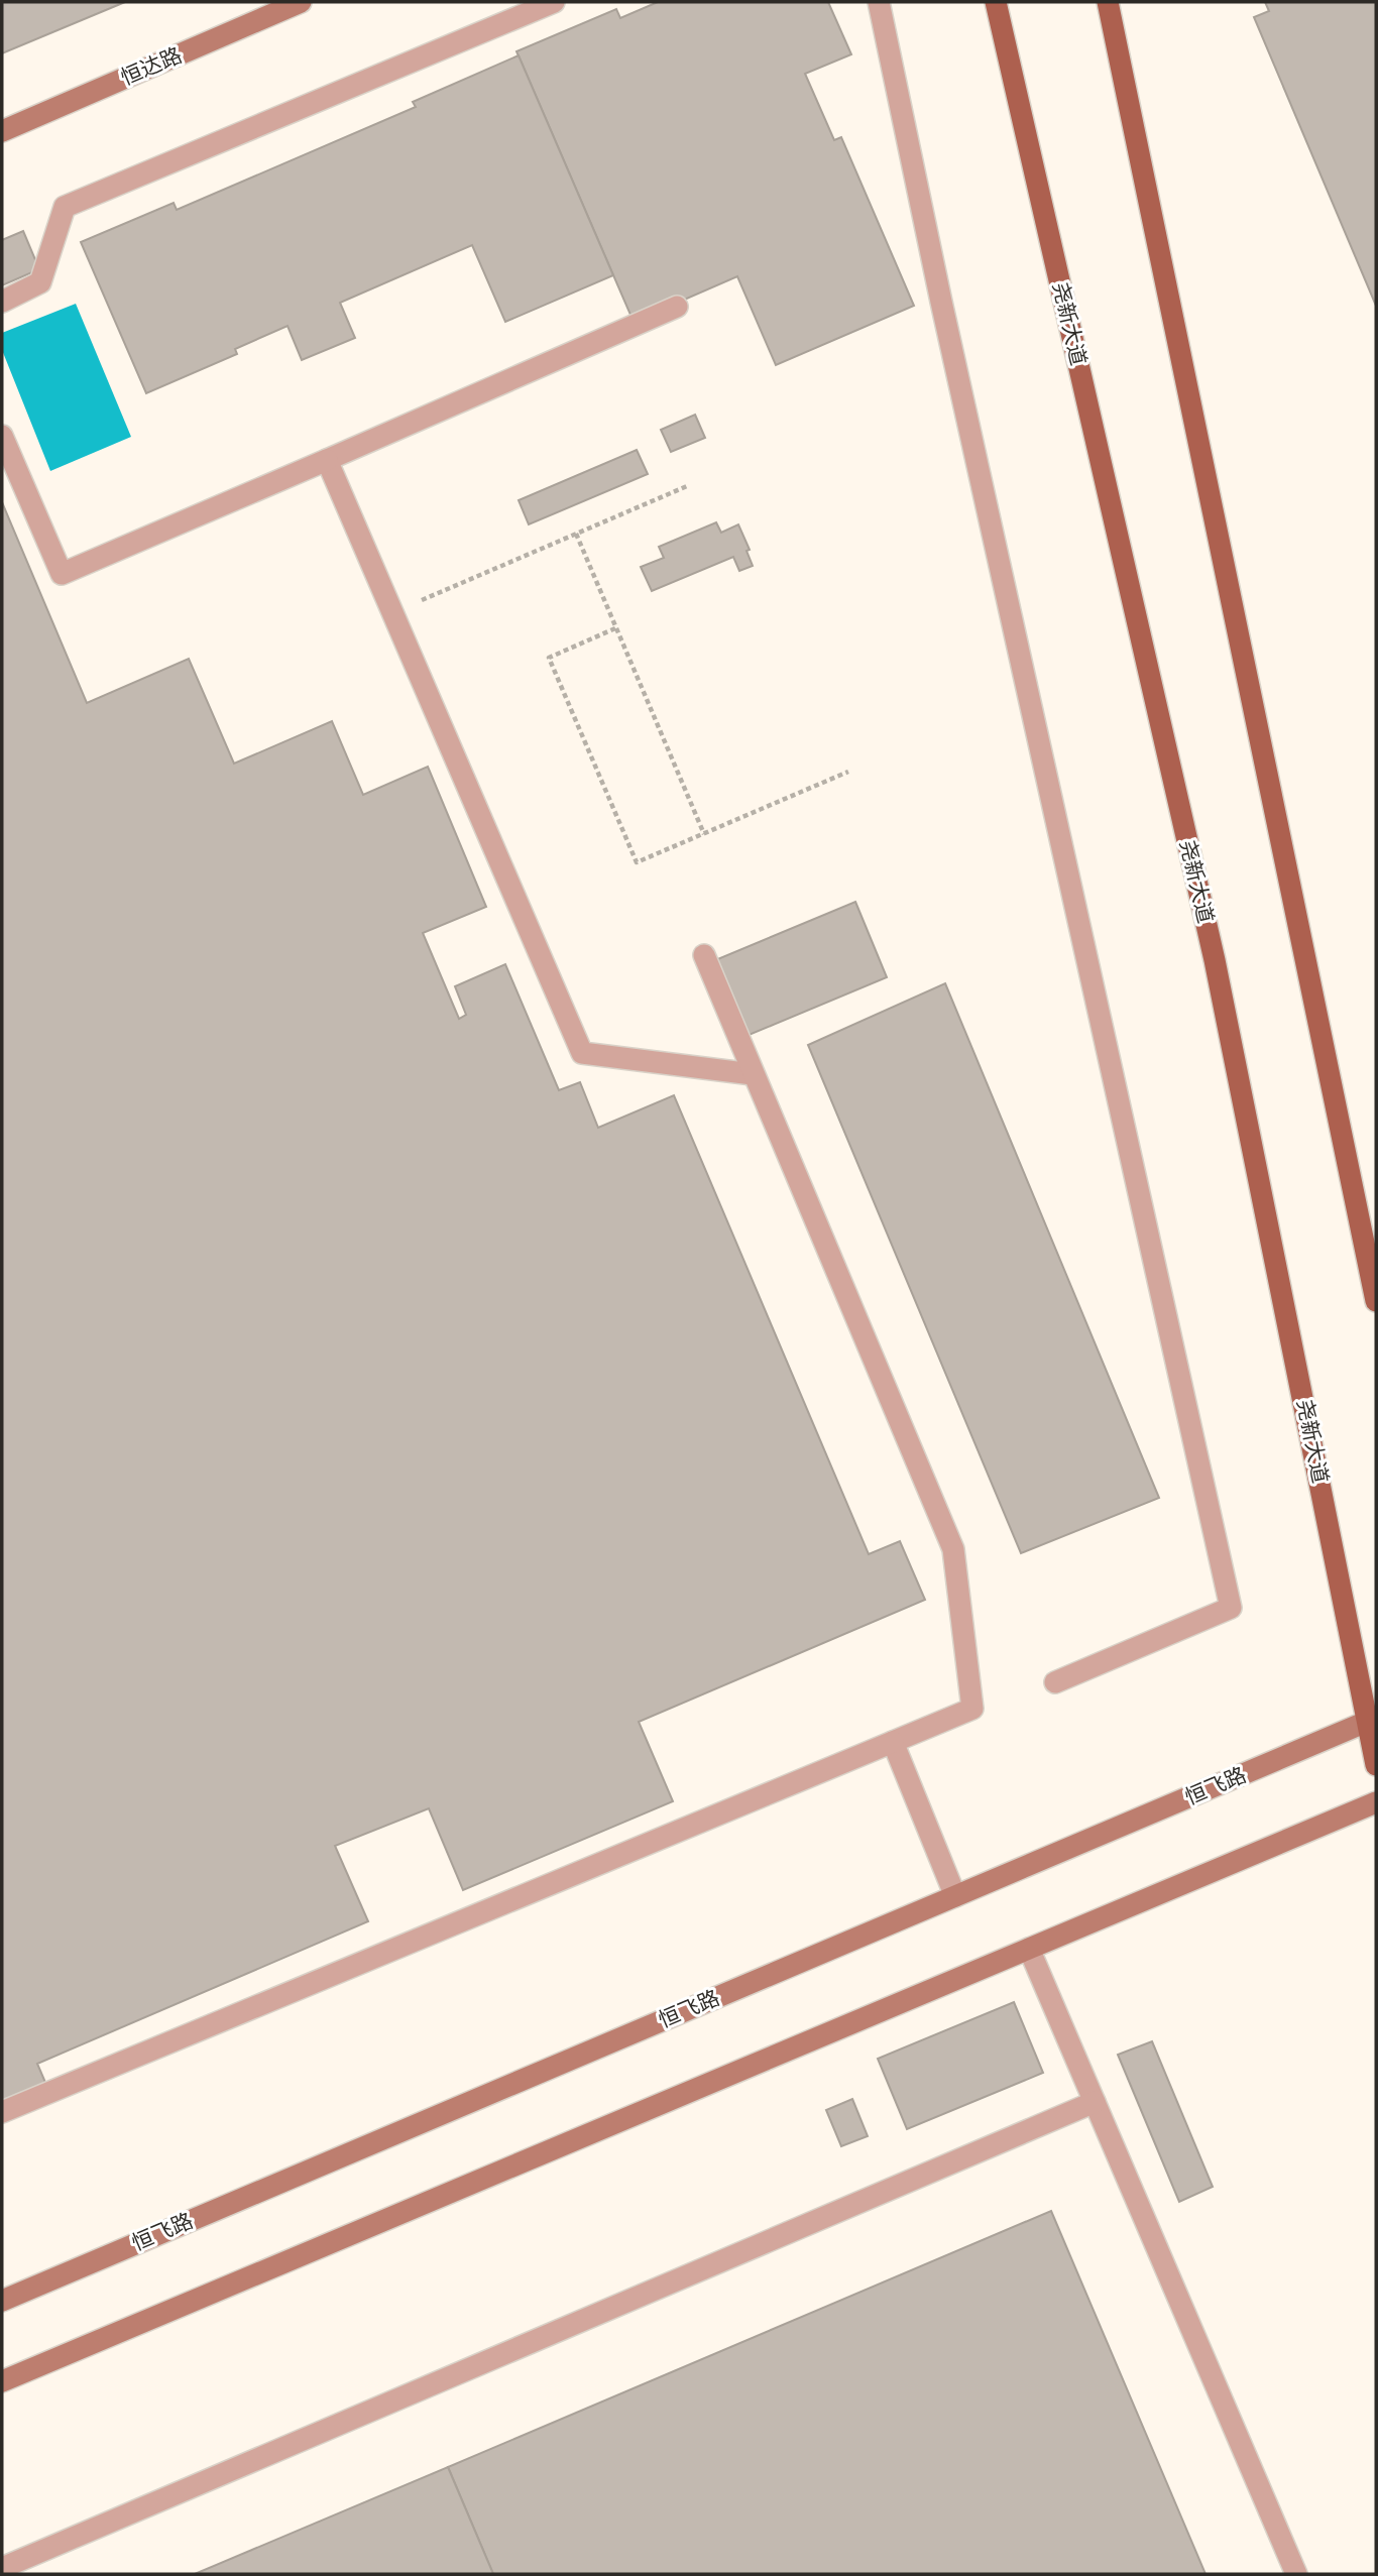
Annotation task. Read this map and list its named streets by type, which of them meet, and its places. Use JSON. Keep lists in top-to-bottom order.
{
  "streets": {
    "main road": ["恒达路", "尧新大道", "恒飞路"]
  },
  "crossings": [
    ["尧新大道", "恒飞路"]
  ]
}
